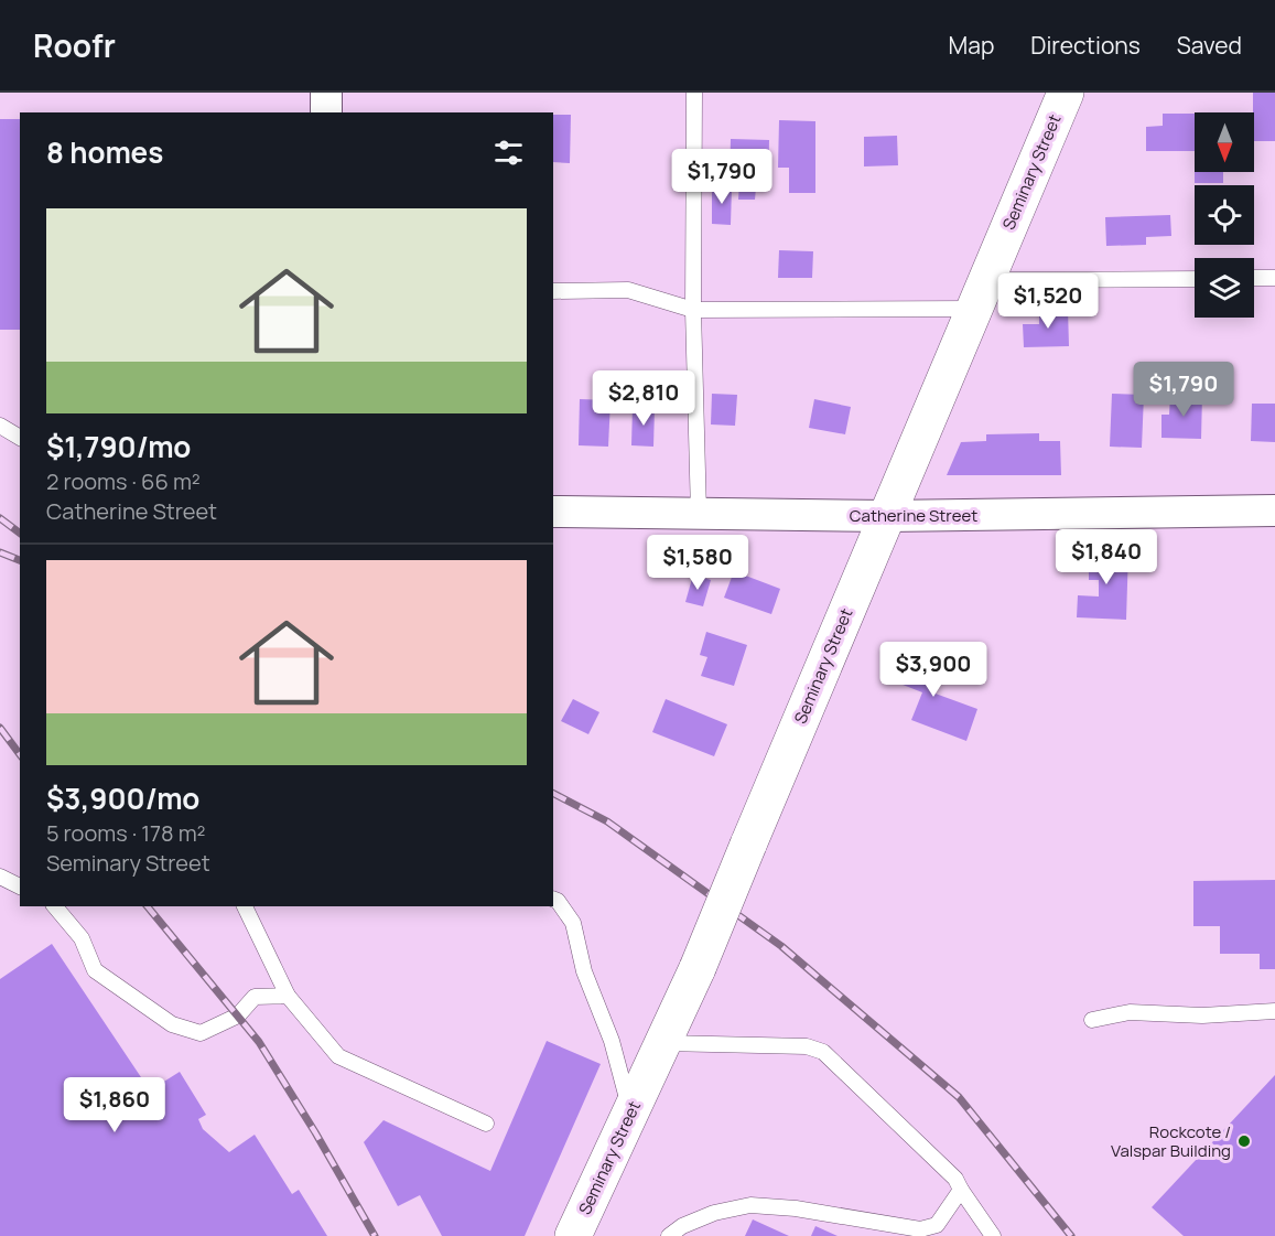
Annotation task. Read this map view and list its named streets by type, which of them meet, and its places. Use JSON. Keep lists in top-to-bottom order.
{
  "streets": {
    "street": ["Seminary Street", "Catherine Street"]
  },
  "crossings": [
    ["Seminary Street", "Catherine Street"]
  ],
  "places": ["Rockcote / Valspar Building"],
  "north": "bottom",
  "page": {
    "header": "Roofr",
    "nav": ["Map", "Directions", "Saved"],
    "heading": "8 homes",
    "price": [
      "$1,790",
      "$1,520",
      "$1,790",
      "$2,810",
      "$1,840",
      "$1,580",
      "$3,900",
      "$1,860"
    ],
    "list": [
      {
        "name": "$1,790/mo",
        "note": "2 rooms · 66 m² · Catherine Street"
      },
      {
        "name": "$3,900/mo",
        "note": "5 rooms · 178 m² · Seminary Street"
      }
    ]
  }
}
